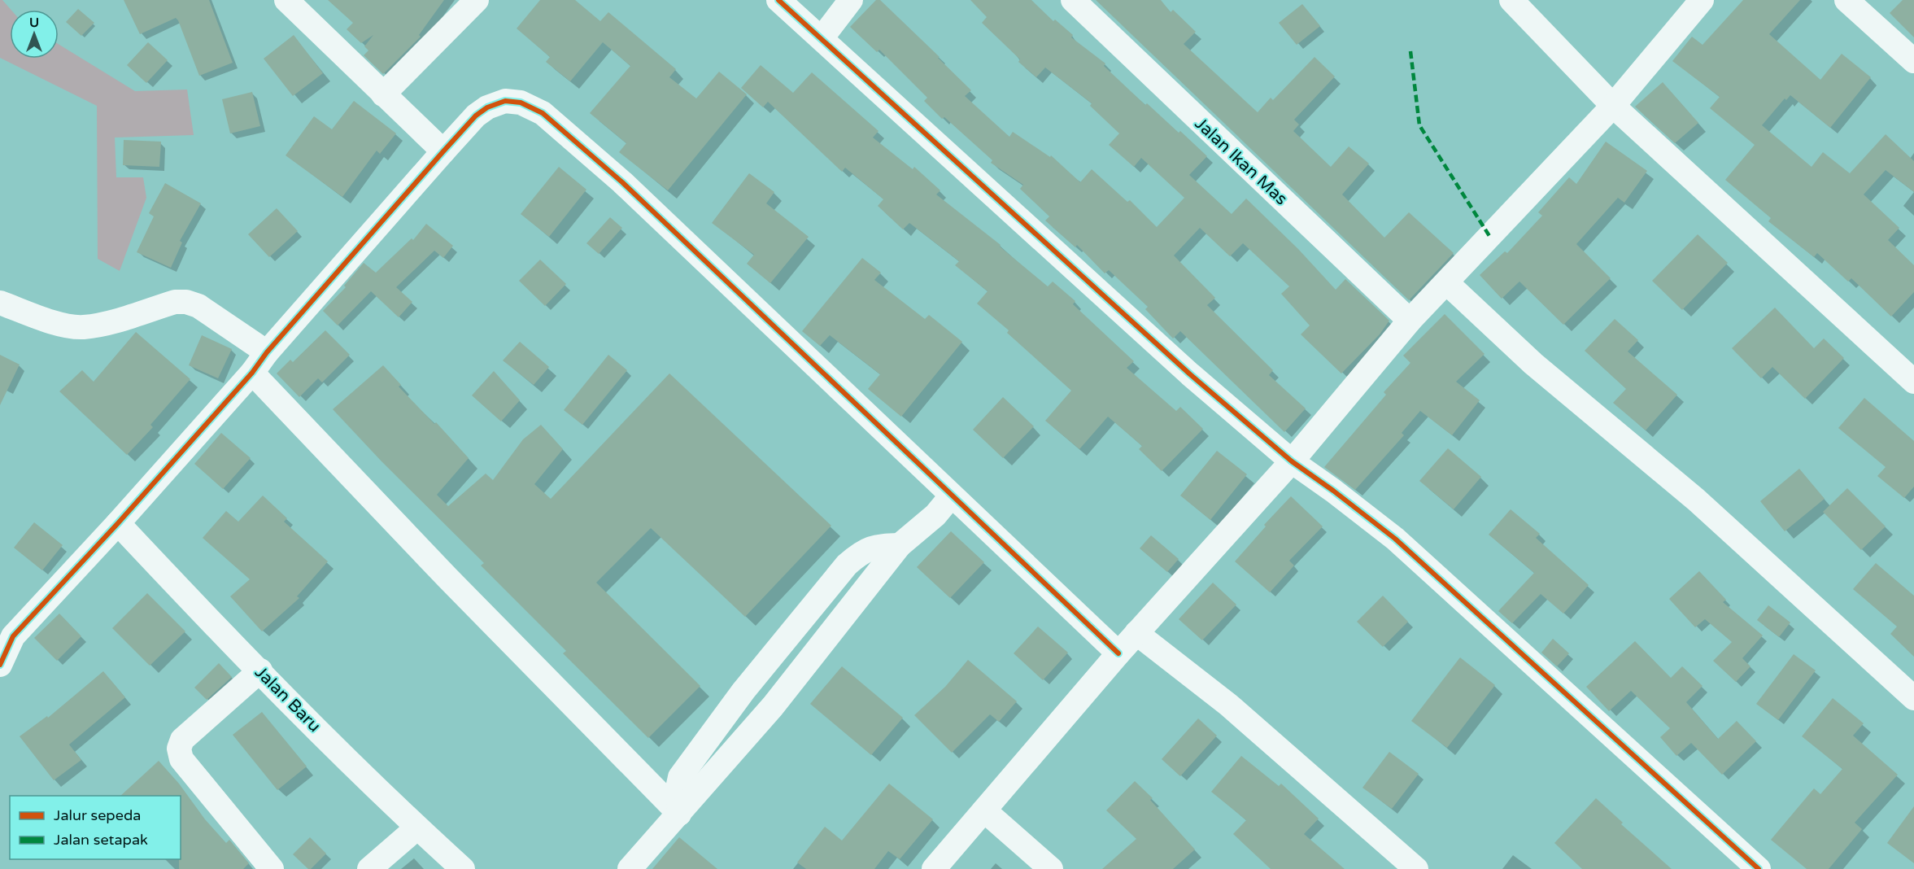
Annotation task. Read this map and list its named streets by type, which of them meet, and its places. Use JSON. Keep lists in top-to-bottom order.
{
  "streets": {
    "street": ["Jalan Ikan Mas", "Jalan Baru"]
  },
  "legend": ["Jalur sepeda", "Jalan setapak"],
  "north": "top"
}
